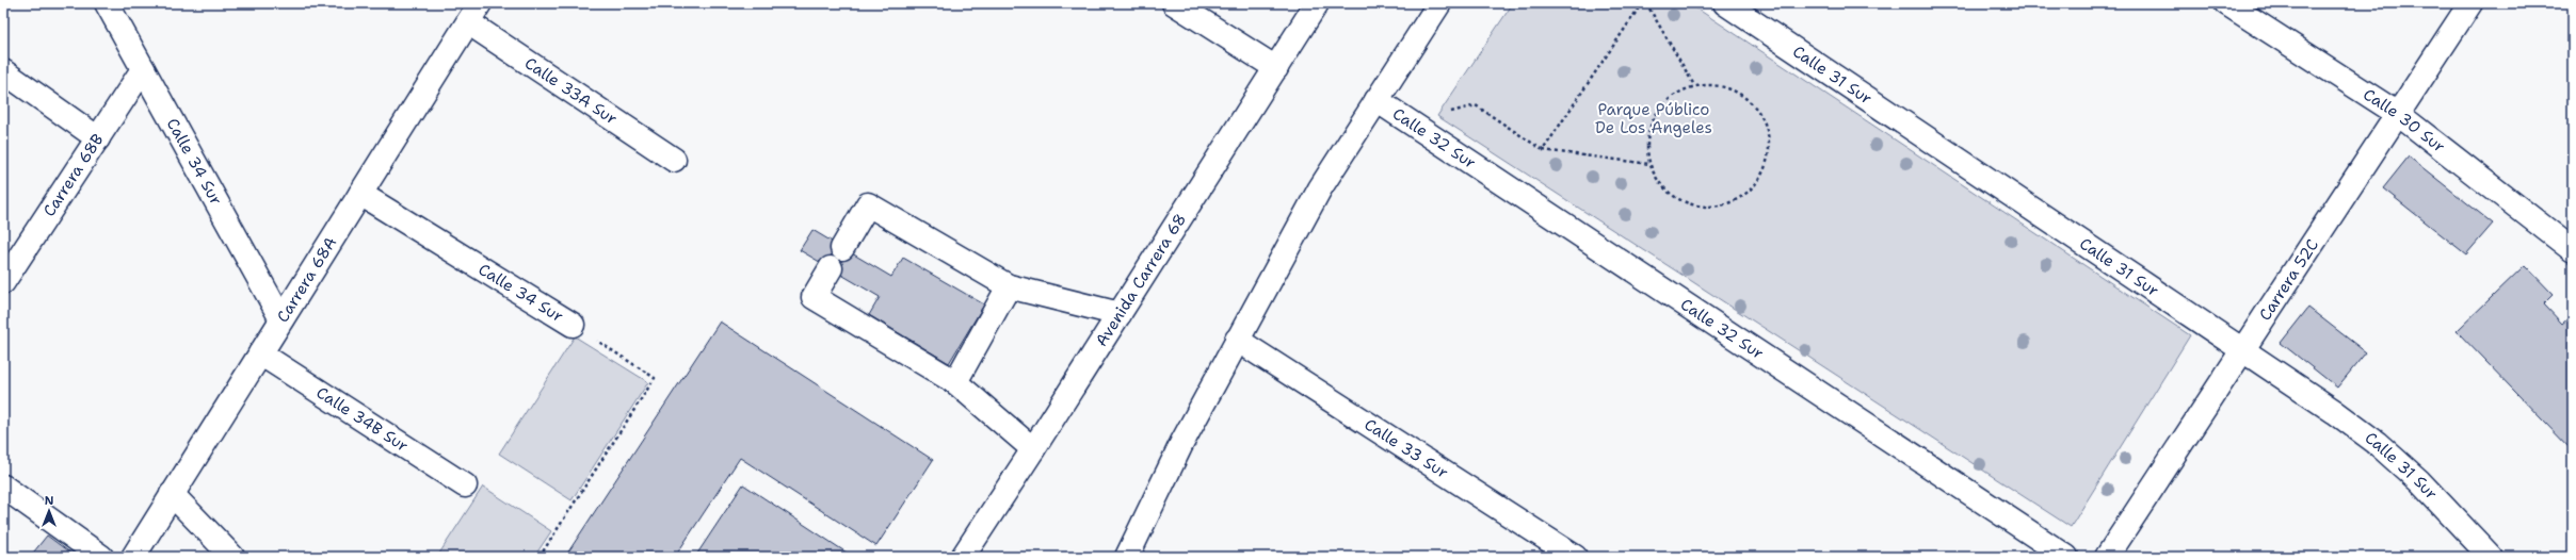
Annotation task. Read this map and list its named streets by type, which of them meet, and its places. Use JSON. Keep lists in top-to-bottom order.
{
  "streets": {
    "street": [
      "Calle 31 Sur",
      "Calle 33A Sur",
      "Calle 30 Sur",
      "Calle 32 Sur",
      "Calle 34 Sur",
      "Carrera 68B",
      "Carrera 68A",
      "Avenida Carrera 68",
      "Carrera 52C",
      "Calle 34B Sur",
      "Calle 33 Sur"
    ]
  },
  "crossings": [
    ["Calle 31 Sur", "Carrera 52C"],
    ["Calle 33A Sur", "Carrera 68A"],
    ["Calle 30 Sur", "Carrera 52C"],
    ["Calle 34 Sur", "Carrera 68B"],
    ["Calle 34 Sur", "Carrera 68A"],
    ["Carrera 68A", "Calle 34B Sur"]
  ],
  "parks": ["Parque Público De Los Angeles"],
  "north": "top"
}
